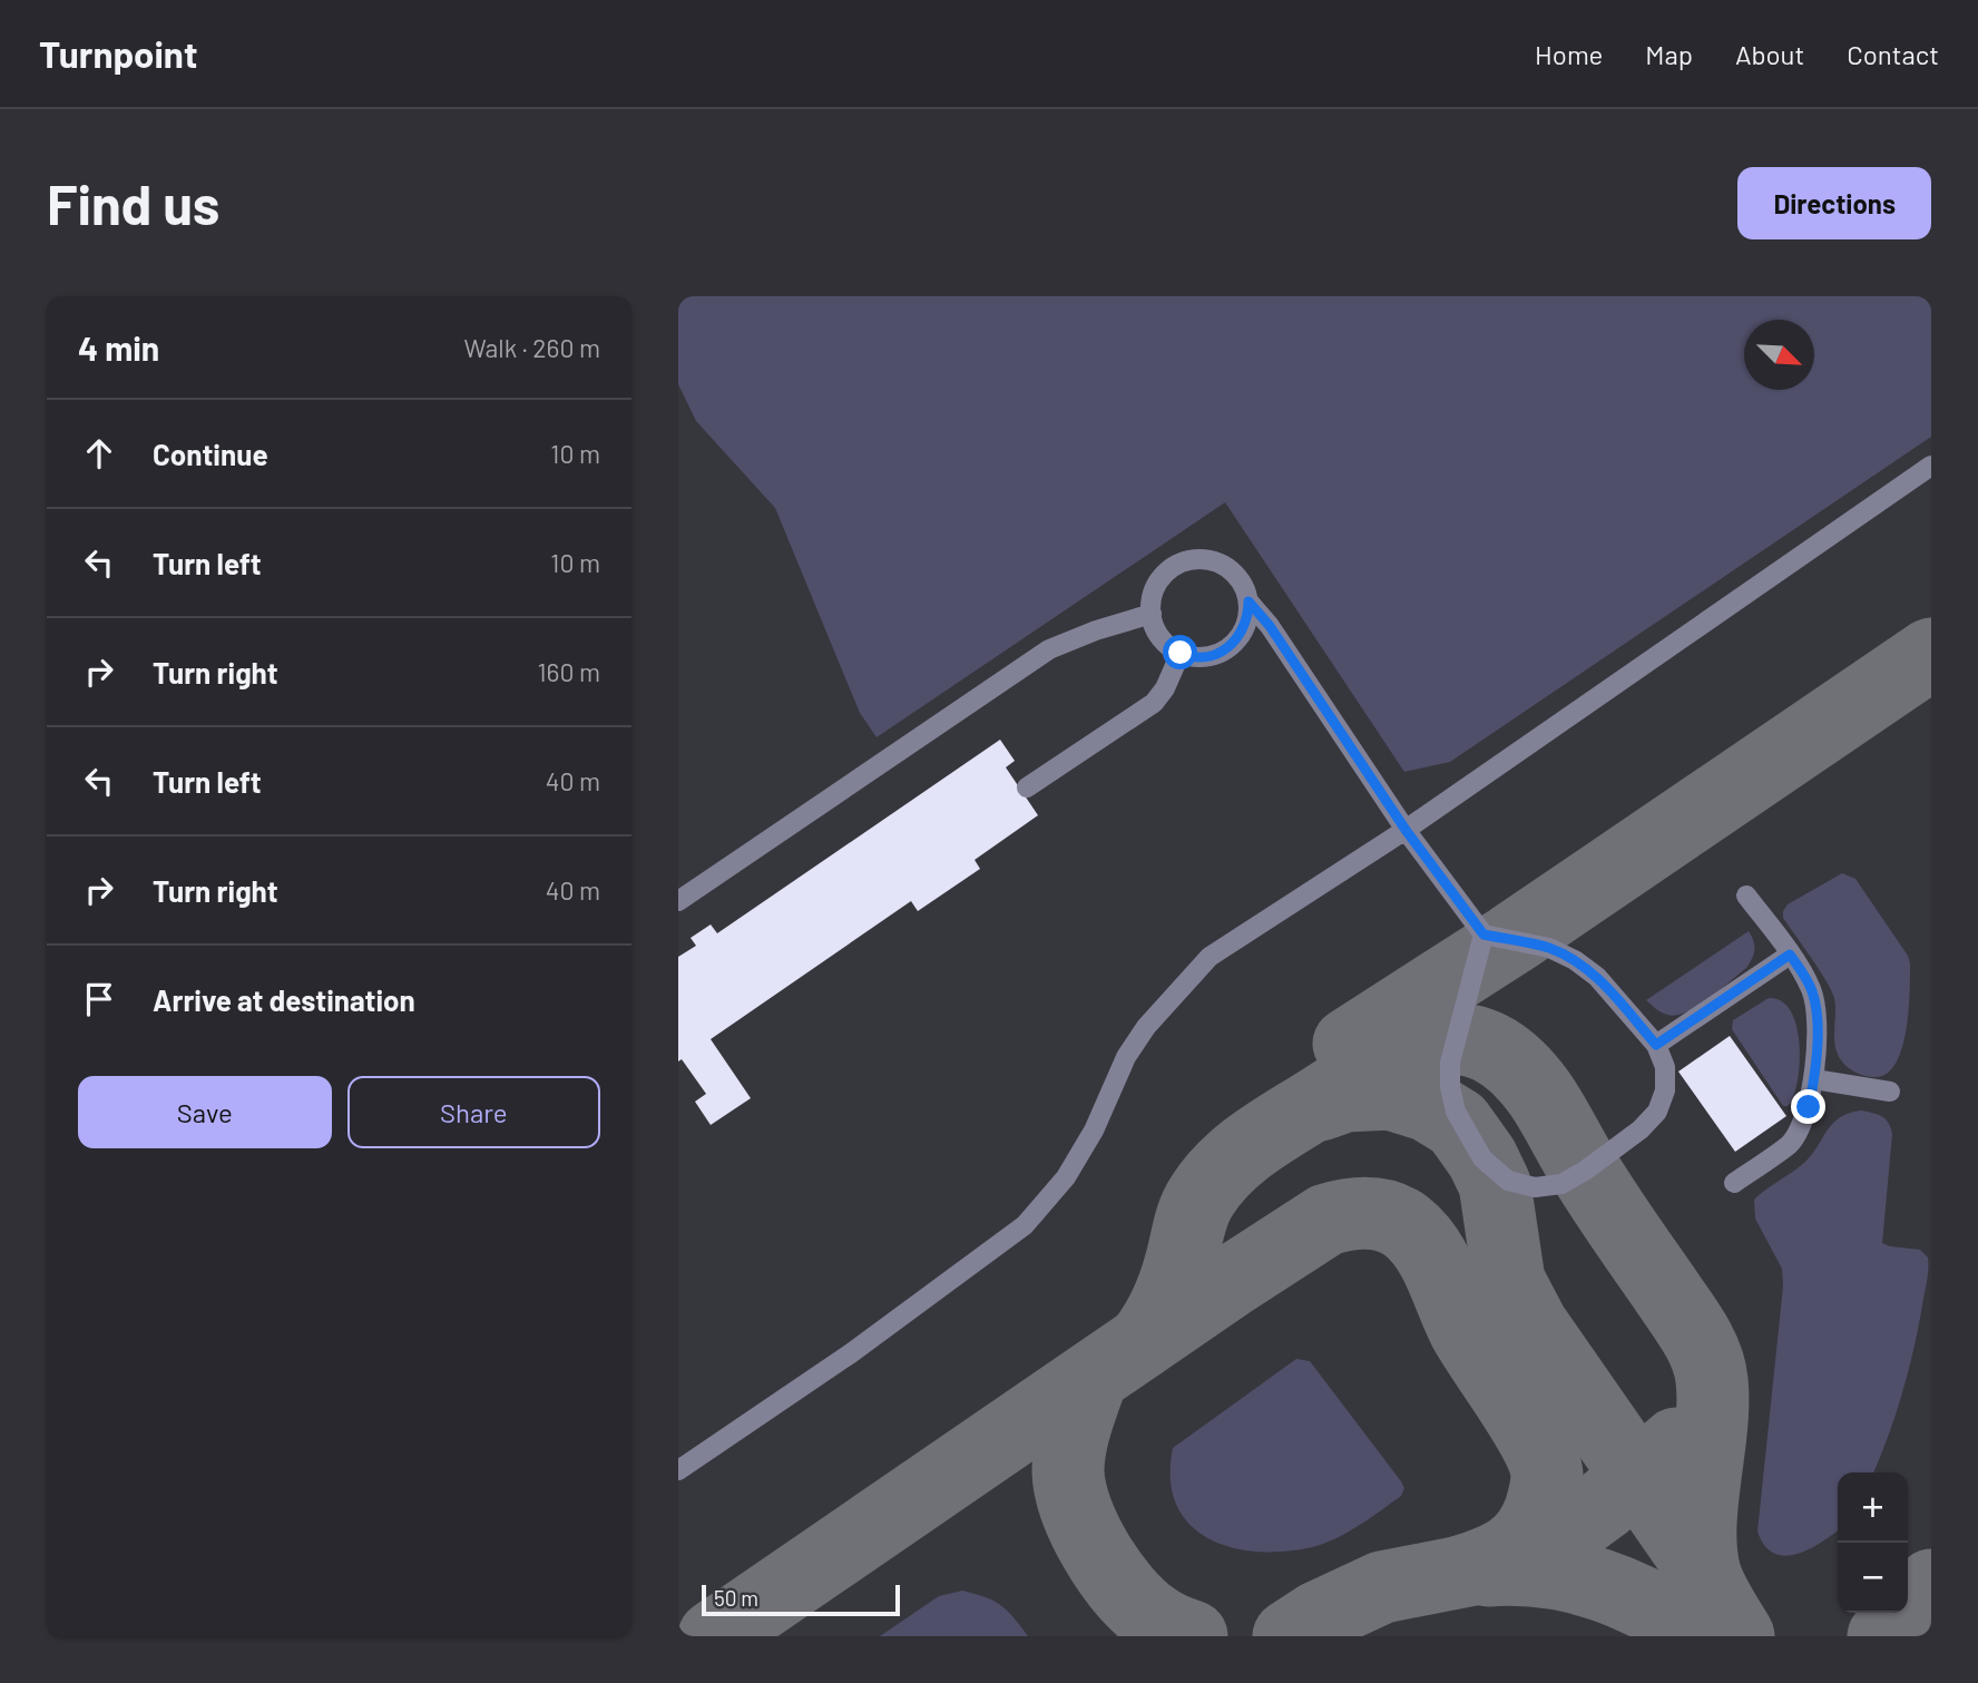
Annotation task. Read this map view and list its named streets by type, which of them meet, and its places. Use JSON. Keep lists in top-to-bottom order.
{
  "scale_bar": "50 m",
  "north": "bottom right",
  "page": {
    "header": "Turnpoint",
    "nav": [
      "Home",
      "Map",
      "About",
      "Contact"
    ],
    "buttons": [
      "Directions",
      ["Save", "Share"]
    ],
    "title": "Find us",
    "heading": ["4 min", "Walk · 260 m"],
    "list": [
      ["Continue", "10 m"],
      ["Turn left", "10 m"],
      ["Turn right", "160 m"],
      ["Turn left", "40 m"],
      ["Turn right", "40 m"],
      "Arrive at destination"
    ],
    "map_buttons": ["+", "−"],
    "scale": "50 m"
  }
}
